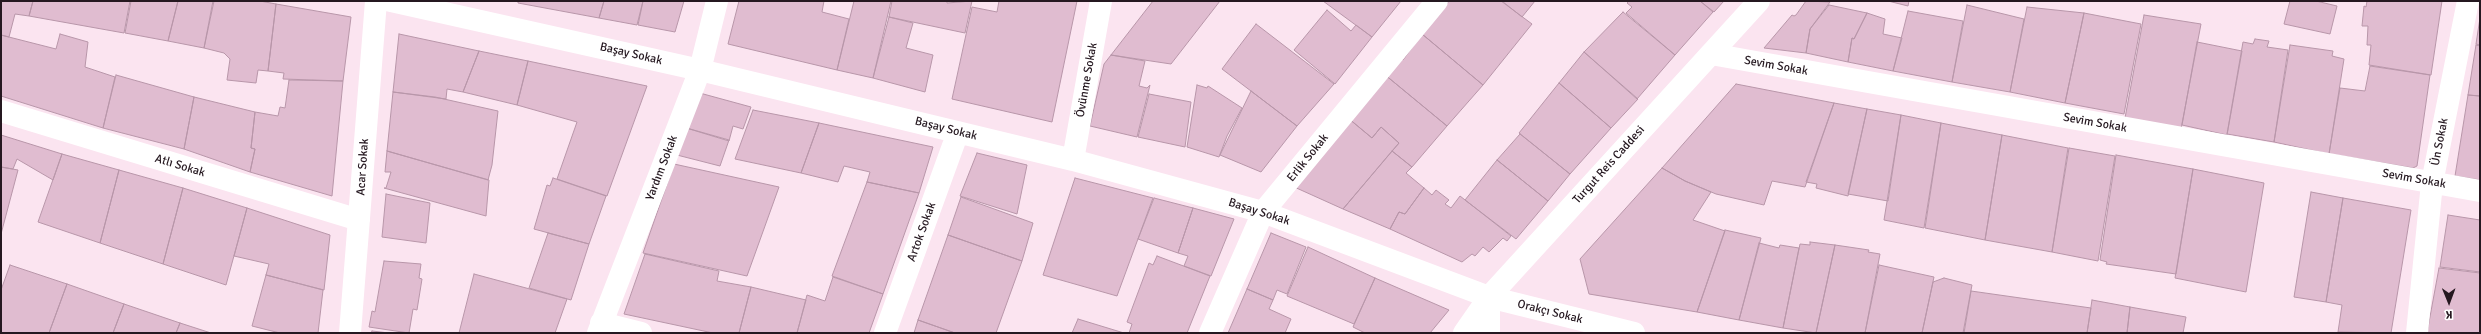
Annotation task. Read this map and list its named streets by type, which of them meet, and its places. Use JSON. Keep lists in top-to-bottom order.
{
  "streets": {
    "street": [
      "Başay Sokak",
      "Sevim Sokak",
      "Övünme Sokak",
      "Ün Sokak",
      "Erlik Sokak",
      "Turgut Reis Caddesi",
      "Atlı Sokak",
      "Acar Sokak",
      "Yardım Sokak",
      "Artok Sokak",
      "Orakçı Sokak"
    ]
  },
  "crossings": [
    ["Başay Sokak", "Övünme Sokak"],
    ["Başay Sokak", "Erlik Sokak"],
    ["Başay Sokak", "Turgut Reis Caddesi"],
    ["Başay Sokak", "Yardım Sokak"],
    ["Başay Sokak", "Artok Sokak"],
    ["Başay Sokak", "Orakçı Sokak"],
    ["Sevim Sokak", "Ün Sokak"],
    ["Sevim Sokak", "Turgut Reis Caddesi"],
    ["Turgut Reis Caddesi", "Orakçı Sokak"],
    ["Atlı Sokak", "Acar Sokak"]
  ],
  "north": "bottom"
}
